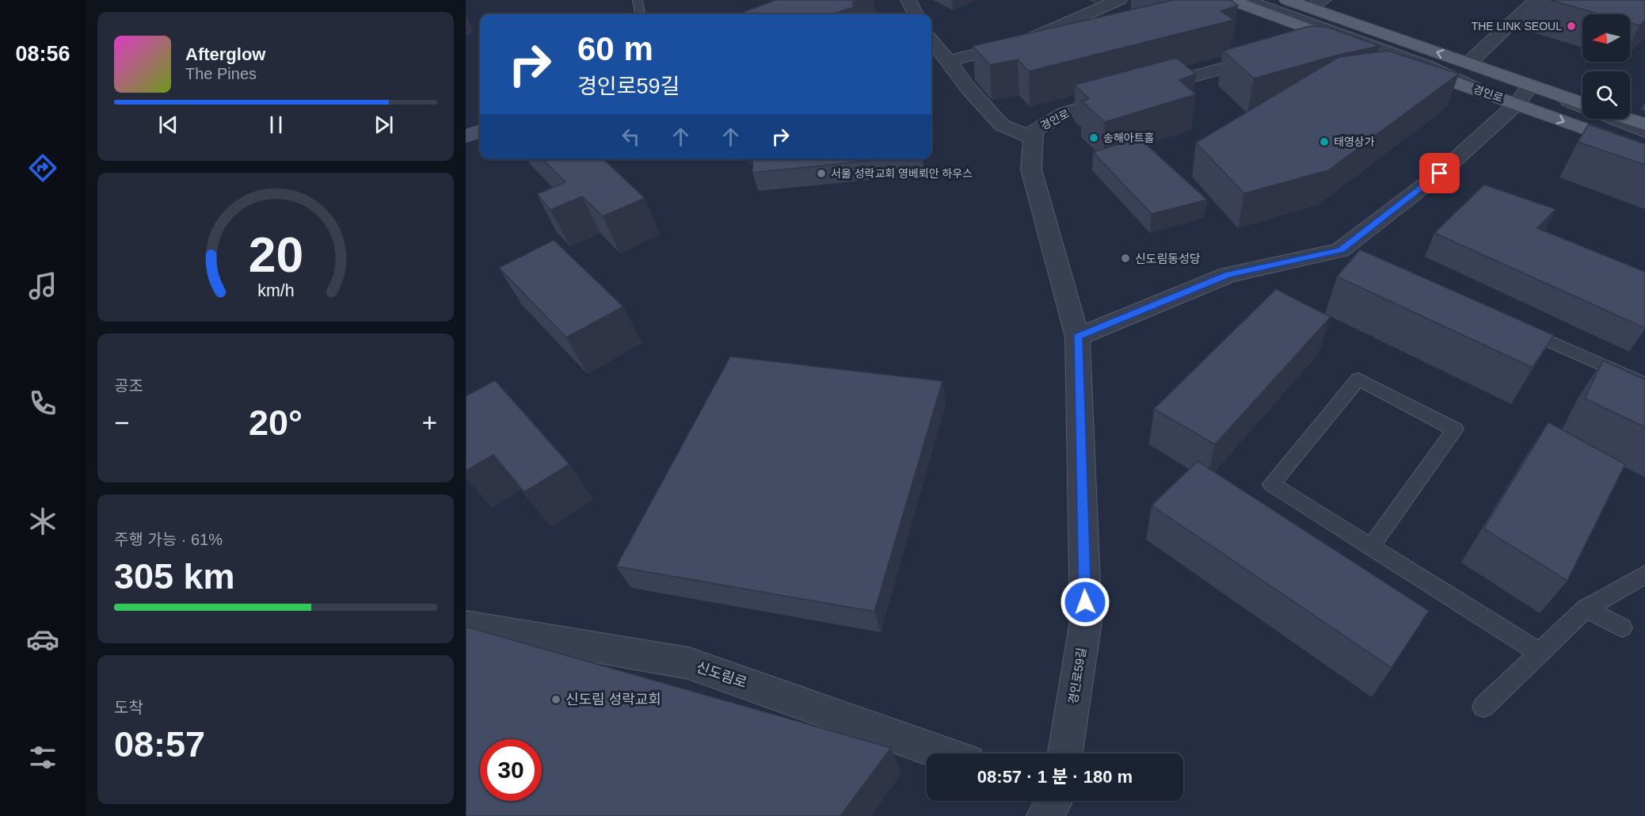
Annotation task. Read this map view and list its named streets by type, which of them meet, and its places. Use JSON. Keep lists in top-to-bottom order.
{
  "streets": {
    "main road": ["경인로"],
    "street": ["신도림로", "경인로59길"]
  },
  "crossings": [
    ["경인로", "경인로59길"]
  ],
  "places": [
    "THE LINK SEOUL",
    "송해아트홀",
    "태영상가",
    "서울 성락교회 영베뢰안 하우스",
    "신도림동성당",
    "신도림 성락교회"
  ],
  "north": "left",
  "page": {
    "tabs": "08:56",
    "turn": ["60 m", "경인로59길"],
    "song": ["Afterglow", "The Pines"],
    "tile": [
      "공조",
      ["주행 가능 · 61%", "305 km"],
      ["도착", "08:57"]
    ],
    "heat": ["−", "20°", "+"],
    "limit": "30",
    "trip": "08:57 · 1 분 · 180 m",
    "gauge": ["20", "km/h"]
  }
}
